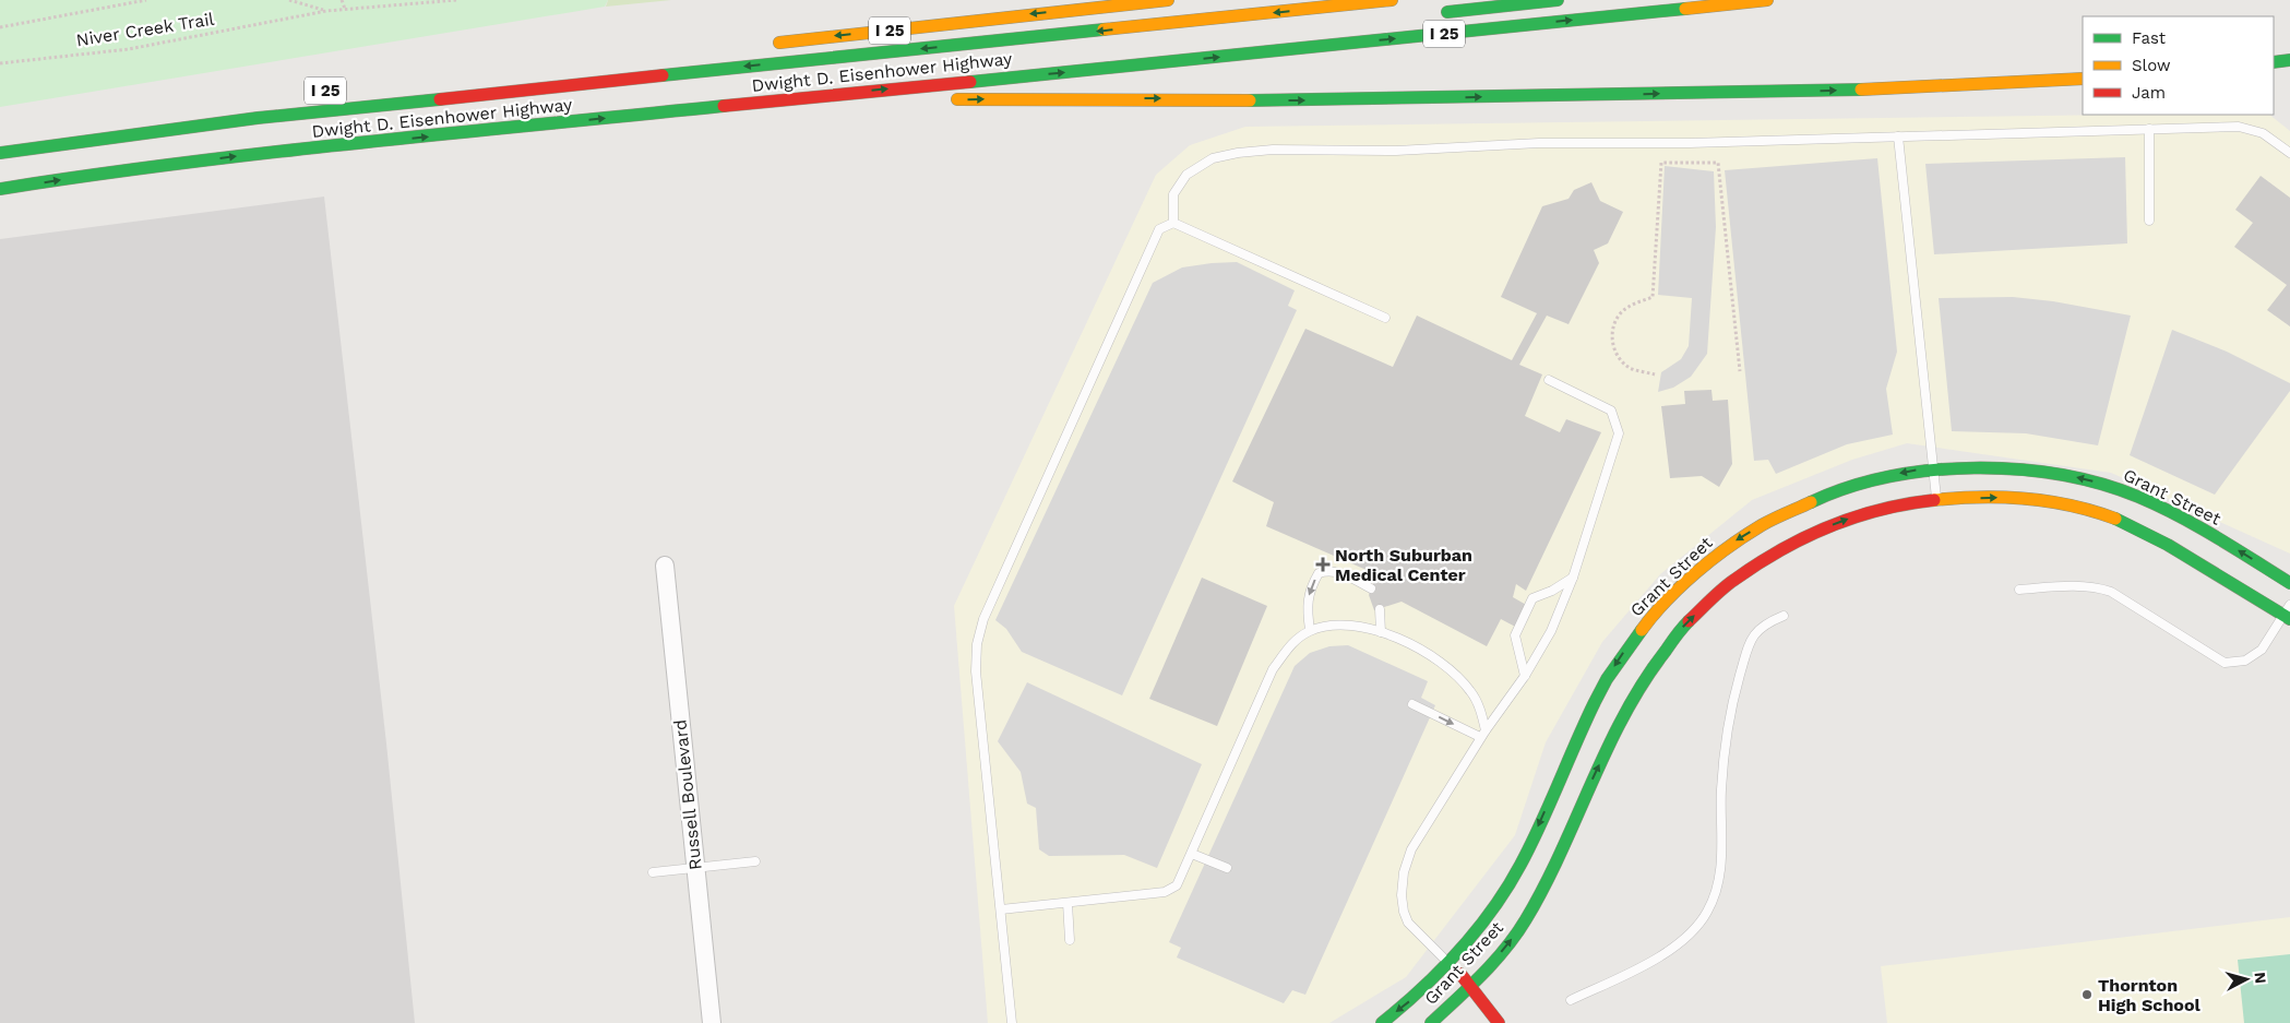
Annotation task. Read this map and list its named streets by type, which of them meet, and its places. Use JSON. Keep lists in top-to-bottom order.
{
  "streets": {
    "main road": ["I 25", "Dwight D. Eisenhower Highway", "Grant Street"],
    "street": ["Russell Boulevard"],
    "path": ["Niver Creek Trail"]
  },
  "places": {
    "health": ["North Suburban Medical Center"],
    "other": ["Thornton High School"]
  },
  "legend": ["Fast", "Slow", "Jam"],
  "north": "right"
}
